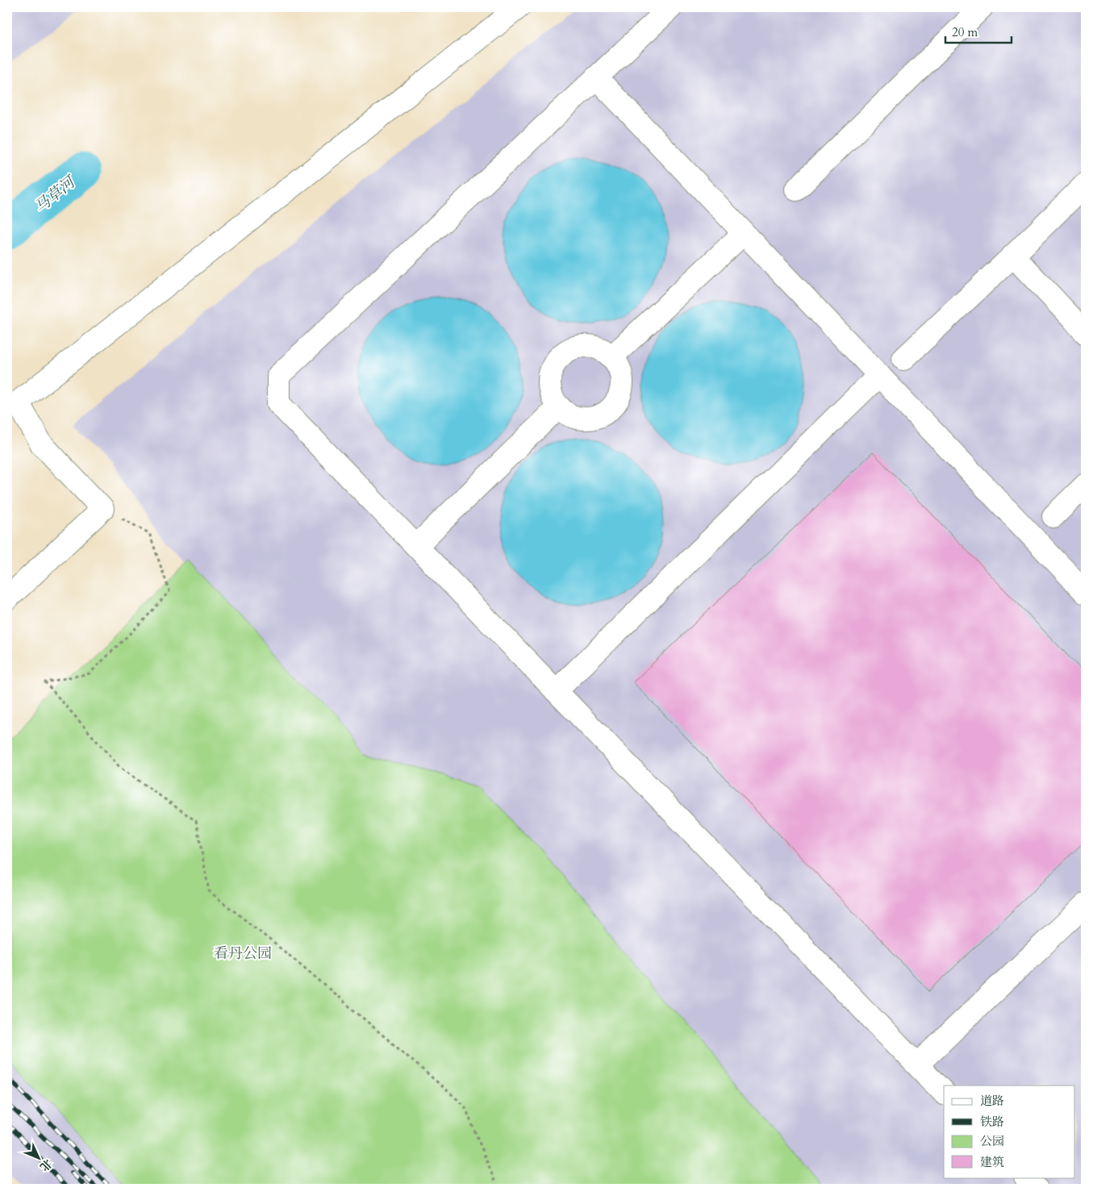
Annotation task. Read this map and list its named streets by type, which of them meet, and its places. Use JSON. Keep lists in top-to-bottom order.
{
  "water": ["马草河"],
  "parks": ["看丹公园"],
  "legend": [
    "道路",
    "铁路",
    "公园",
    "建筑"
  ],
  "scale_bar": "20 m",
  "north": "bottom right"
}
